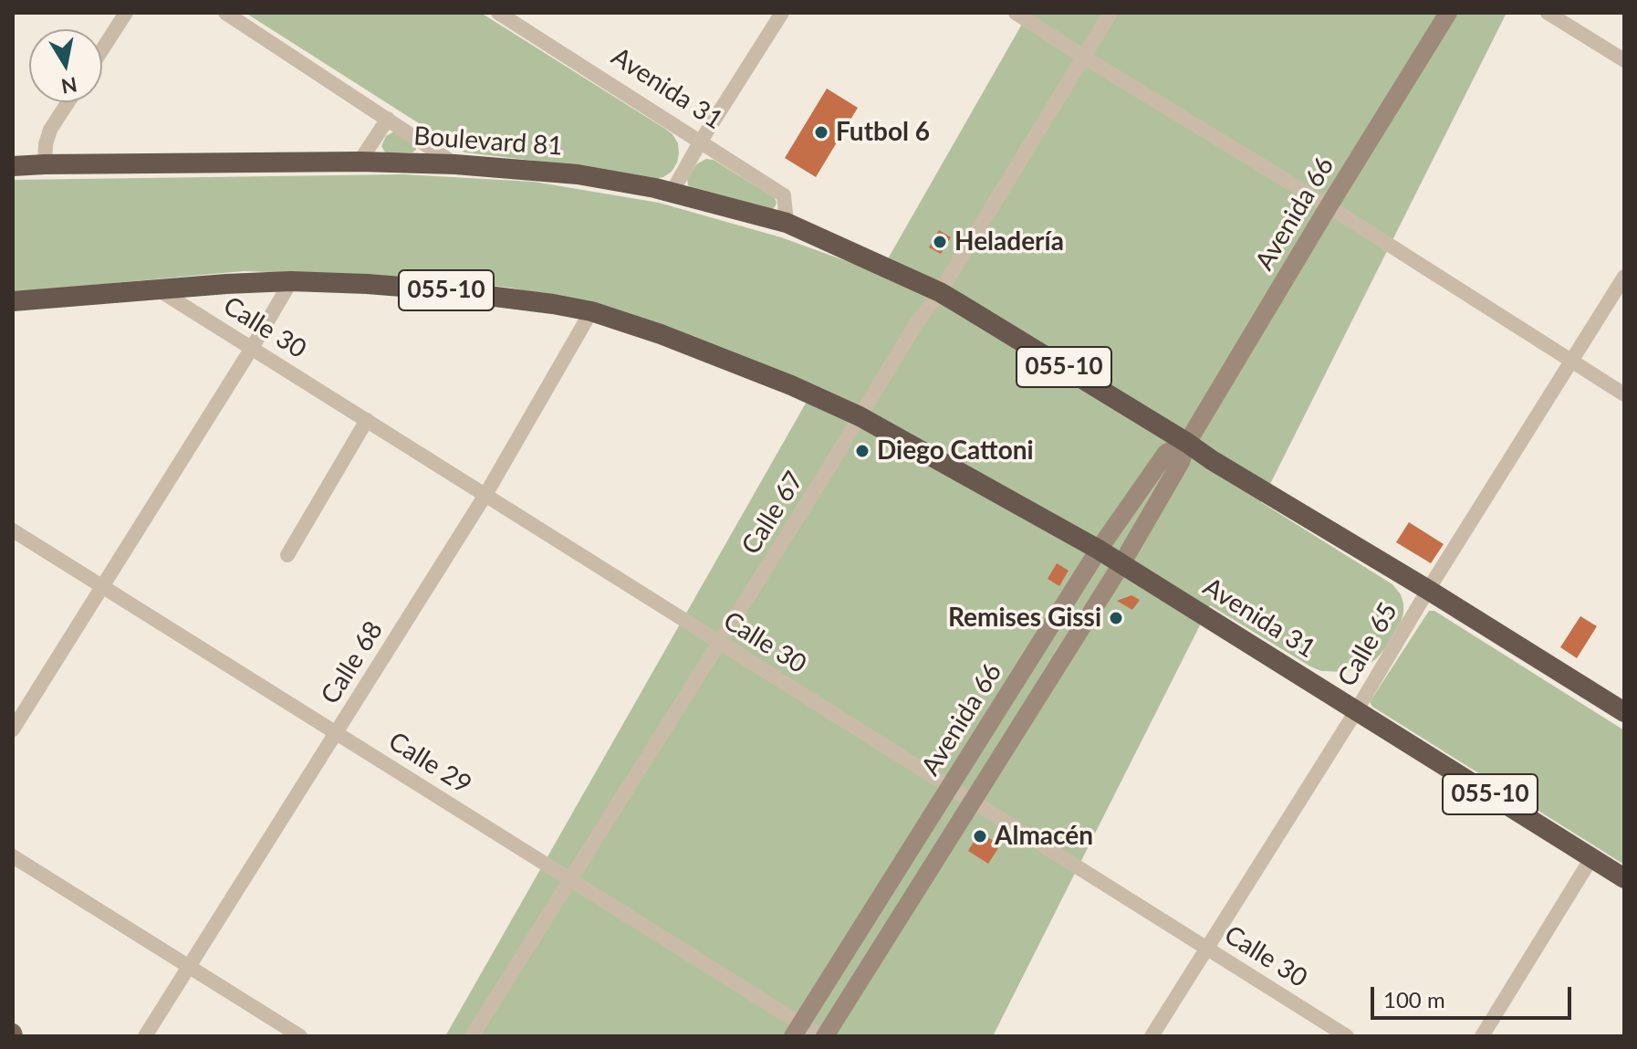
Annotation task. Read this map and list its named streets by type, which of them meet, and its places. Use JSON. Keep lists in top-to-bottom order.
{
  "streets": {
    "highway": ["Avenida 31", "Boulevard 81", "055-10"],
    "main road": ["Avenida 66"],
    "street": [
      "Calle 30",
      "Calle 67",
      "Calle 65",
      "Calle 68",
      "Calle 29"
    ]
  },
  "crossings": [
    ["Avenida 31", "Boulevard 81"],
    ["Avenida 31", "Avenida 66"],
    ["Avenida 31", "055-10"],
    ["Avenida 31", "Calle 67"],
    ["Avenida 31", "Calle 65"],
    ["Boulevard 81", "055-10"],
    ["Boulevard 81", "Calle 67"],
    ["Avenida 66", "055-10"],
    ["Avenida 66", "Calle 30"],
    ["Avenida 66", "Calle 29"],
    ["055-10", "Calle 30"],
    ["055-10", "Calle 67"],
    ["055-10", "Calle 65"],
    ["055-10", "Calle 68"],
    ["Calle 30", "Calle 67"],
    ["Calle 30", "Calle 65"],
    ["Calle 30", "Calle 68"],
    ["Calle 67", "Calle 29"],
    ["Calle 68", "Calle 29"]
  ],
  "places": [
    "Futbol 6",
    "Heladería",
    "Diego Cattoni",
    "Remises Gissi",
    "Almacén"
  ],
  "scale_bar": "100 m",
  "north": "bottom"
}
